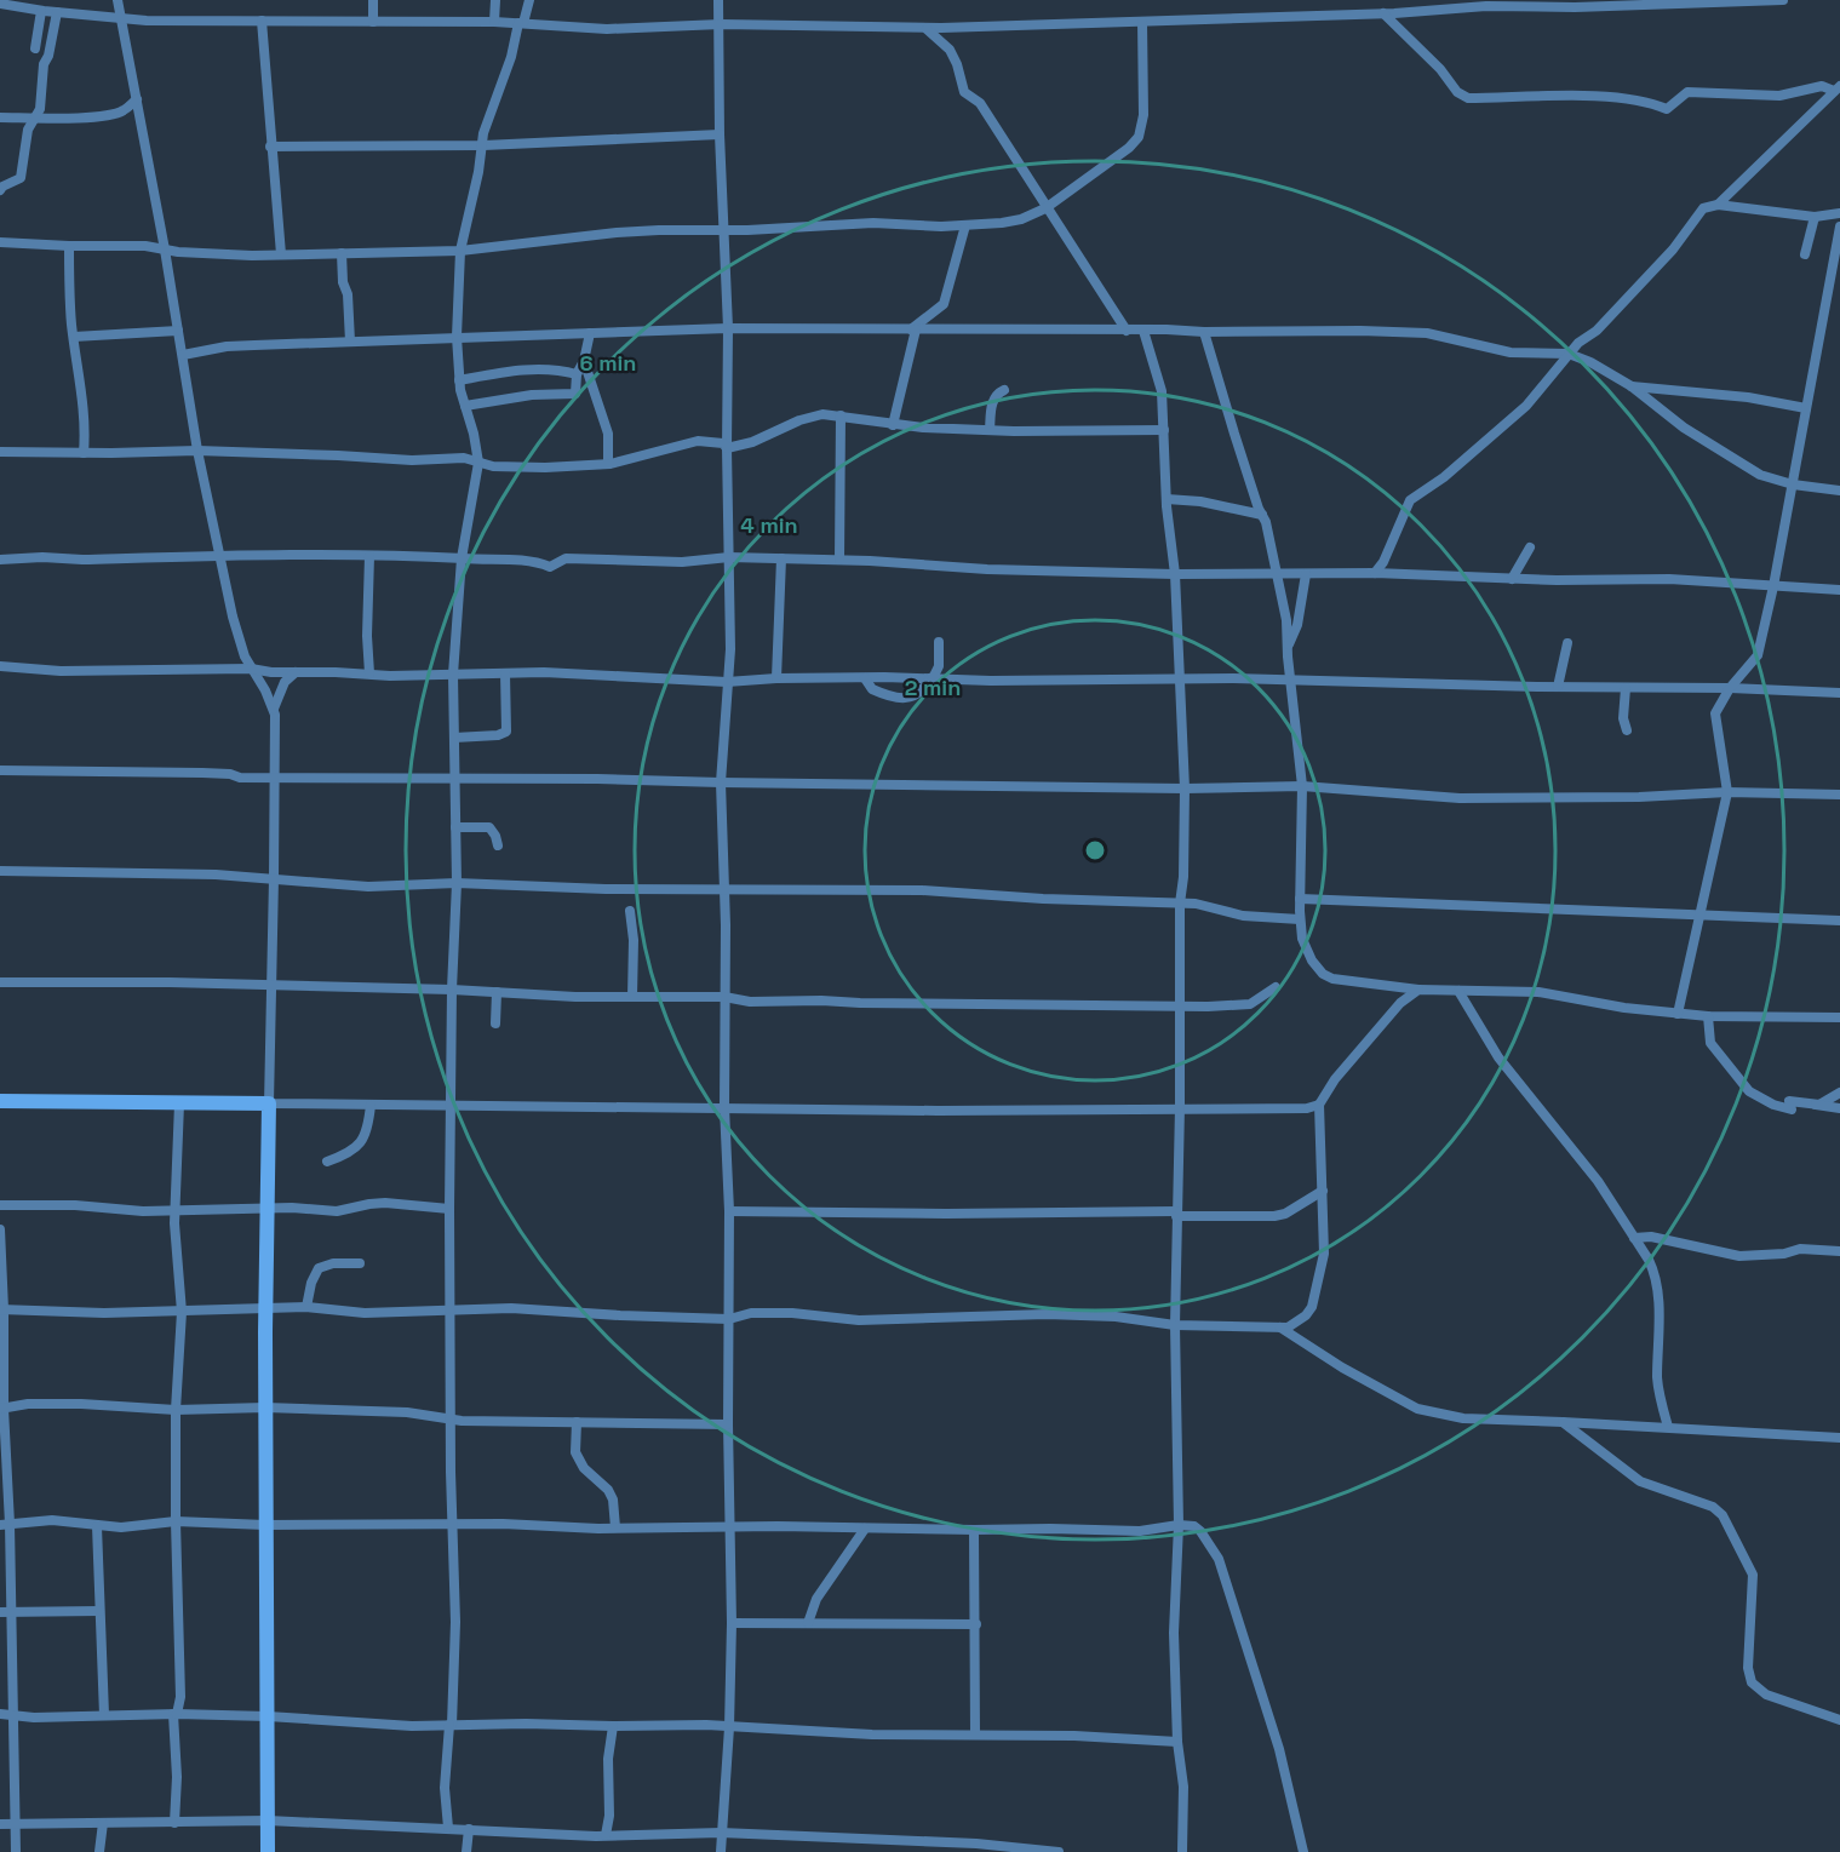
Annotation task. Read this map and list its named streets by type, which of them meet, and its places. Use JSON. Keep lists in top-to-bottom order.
{
  "rings": ["6 min", "4 min", "2 min"]
}
